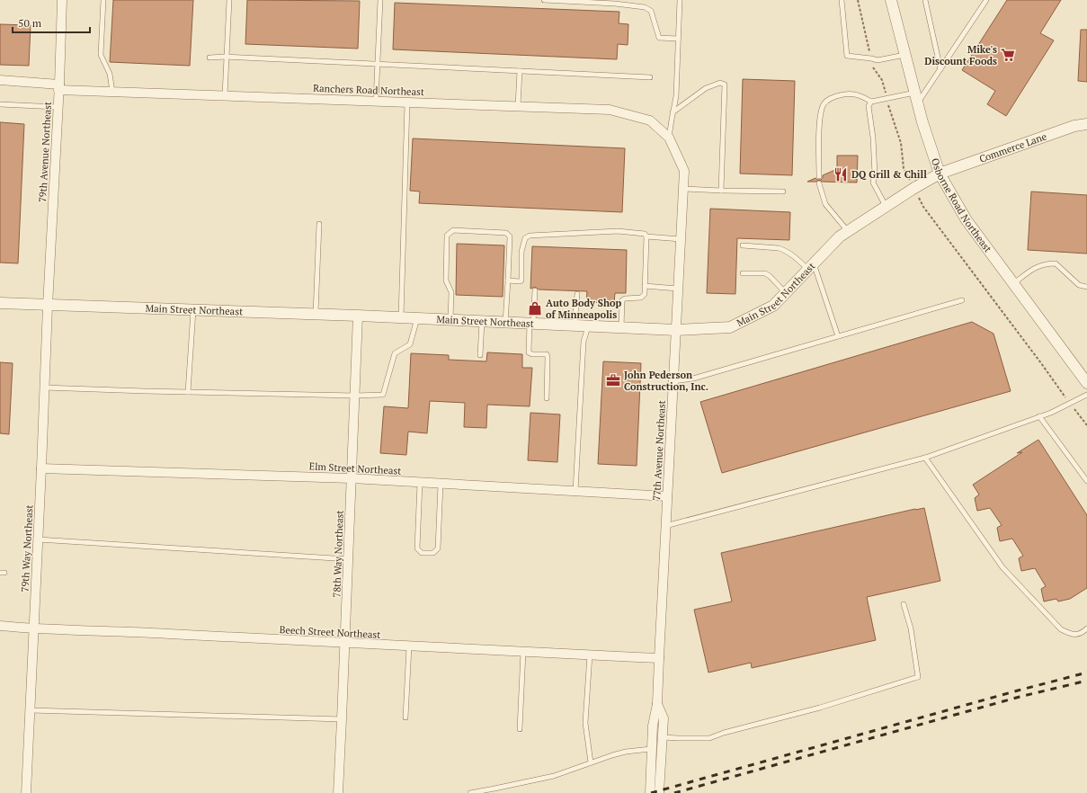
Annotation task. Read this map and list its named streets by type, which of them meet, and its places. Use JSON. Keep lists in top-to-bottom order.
{
  "streets": {
    "street": [
      "Ranchers Road Northeast",
      "Commerce Lane",
      "79th Avenue Northeast",
      "Osborne Road Northeast",
      "Main Street Northeast",
      "77th Avenue Northeast",
      "Elm Street Northeast",
      "79th Way Northeast",
      "78th Way Northeast",
      "Beech Street Northeast"
    ]
  },
  "crossings": [
    ["Ranchers Road Northeast", "79th Avenue Northeast"],
    ["Ranchers Road Northeast", "77th Avenue Northeast"],
    ["Commerce Lane", "Osborne Road Northeast"],
    ["Commerce Lane", "Main Street Northeast"],
    ["79th Avenue Northeast", "Main Street Northeast"],
    ["79th Avenue Northeast", "79th Way Northeast"],
    ["Osborne Road Northeast", "Main Street Northeast"],
    ["Main Street Northeast", "77th Avenue Northeast"],
    ["Main Street Northeast", "79th Way Northeast"],
    ["Main Street Northeast", "78th Way Northeast"],
    ["77th Avenue Northeast", "Elm Street Northeast"],
    ["77th Avenue Northeast", "Beech Street Northeast"],
    ["Elm Street Northeast", "79th Way Northeast"],
    ["Elm Street Northeast", "78th Way Northeast"],
    ["79th Way Northeast", "Beech Street Northeast"],
    ["78th Way Northeast", "Beech Street Northeast"]
  ],
  "places": {
    "supermarket": ["Mike's Discount Foods"],
    "restaurant": ["DQ Grill & Chill"],
    "shop": ["Auto Body Shop of Minneapolis"],
    "office": ["John Pederson Construction, Inc."]
  },
  "scale_bar": "50 m"
}
